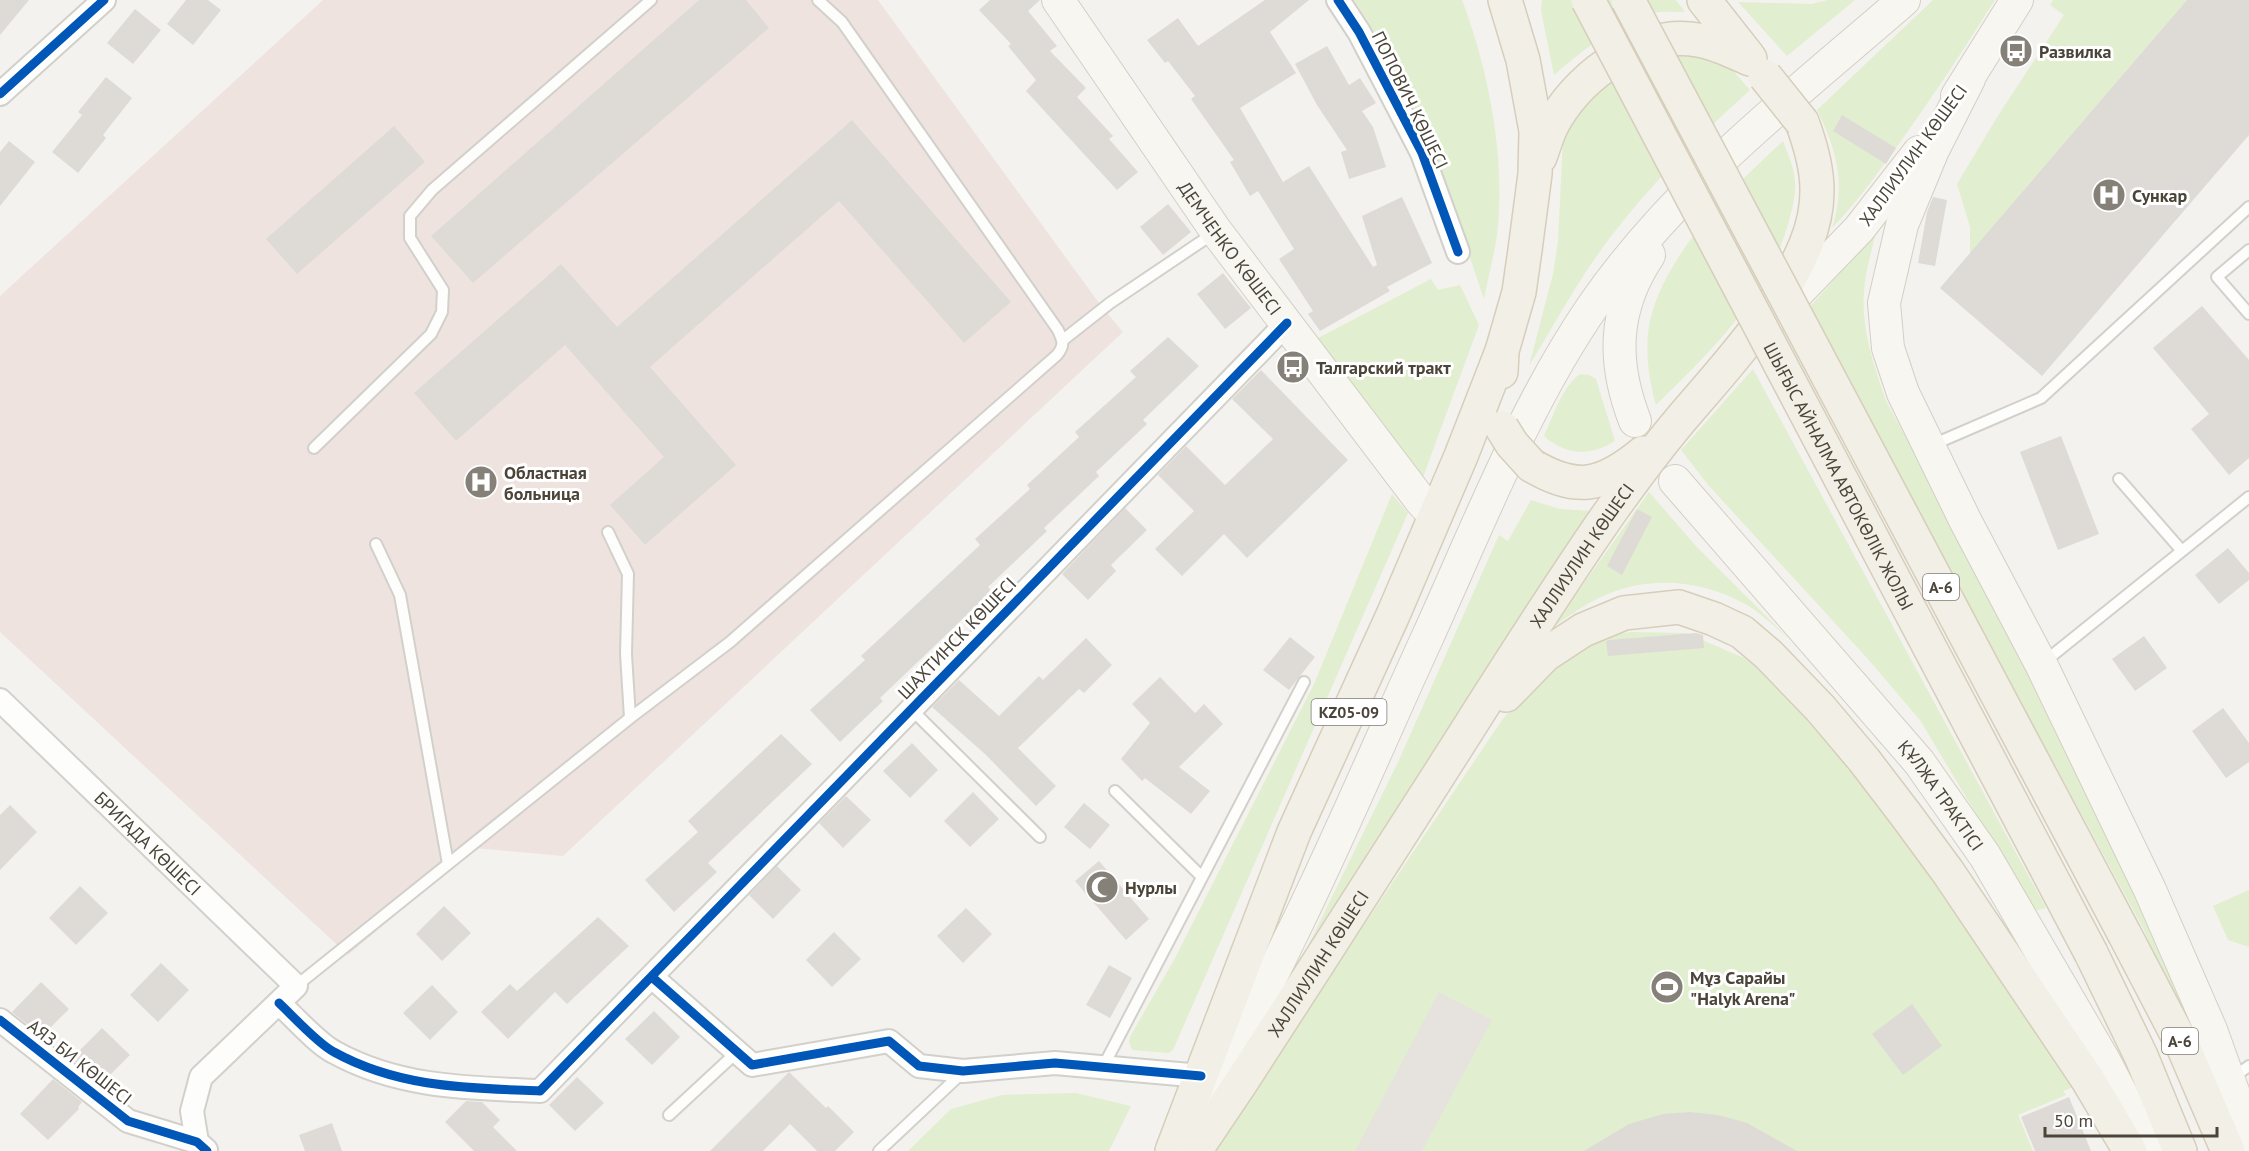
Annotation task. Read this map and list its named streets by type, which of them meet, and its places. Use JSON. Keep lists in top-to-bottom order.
{
  "streets": {
    "main road": [
      "ХАЛЛИУЛИН КӨШЕСІ",
      "ДЕМЧЕНКО КӨШЕСІ",
      "ШЫҒЫС АЙНАЛМА АВТОКӨЛІК ЖОЛЫ",
      "A-6",
      "KZ05-09",
      "ҚҰЛЖА ТРАКТІСІ"
    ],
    "street": [
      "ПОПОВИЧ КӨШЕСІ",
      "ШАХТИНСК КӨШЕСІ",
      "БРИГАДА КӨШЕСІ",
      "АЯЗ БИ КӨШЕСІ"
    ]
  },
  "crossings": [
    ["ДЕМЧЕНКО КӨШЕСІ", "ШАХТИНСК КӨШЕСІ"],
    ["ДЕМЧЕНКО КӨШЕСІ", "KZ05-09"]
  ],
  "places": {
    "bus stop": ["Развилка", "Талгарский тракт"],
    "hospital": ["Сункар", "Областная больница"],
    "mosque": ["Нурлы"],
    "sports": ["Мұз Сарайы \"Halyk Arena\""]
  },
  "scale_bar": "50 m"
}
